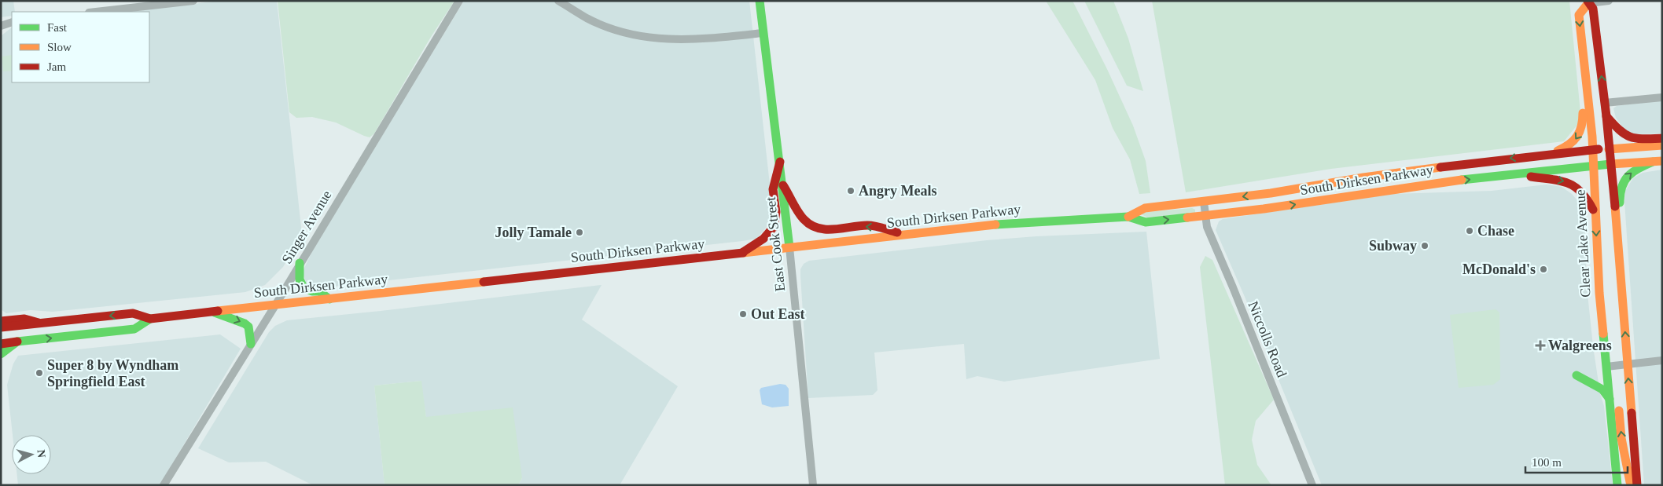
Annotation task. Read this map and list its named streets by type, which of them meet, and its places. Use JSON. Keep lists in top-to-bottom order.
{
  "streets": {
    "main road": ["South Dirksen Parkway", "Clear Lake Avenue", "East Cook Street"],
    "street": ["Singer Avenue", "Niccolls Road"]
  },
  "crossings": [
    ["South Dirksen Parkway", "Singer Avenue"],
    ["South Dirksen Parkway", "Clear Lake Avenue"],
    ["South Dirksen Parkway", "East Cook Street"],
    ["South Dirksen Parkway", "Niccolls Road"]
  ],
  "places": {
    "other": [
      "Angry Meals",
      "Chase",
      "Jolly Tamale",
      "Subway",
      "McDonald's",
      "Out East",
      "Super 8 by Wyndham Springfield East"
    ],
    "health": ["Walgreens"]
  },
  "legend": ["Fast", "Slow", "Jam"],
  "scale_bar": "100 m",
  "north": "right"
}
